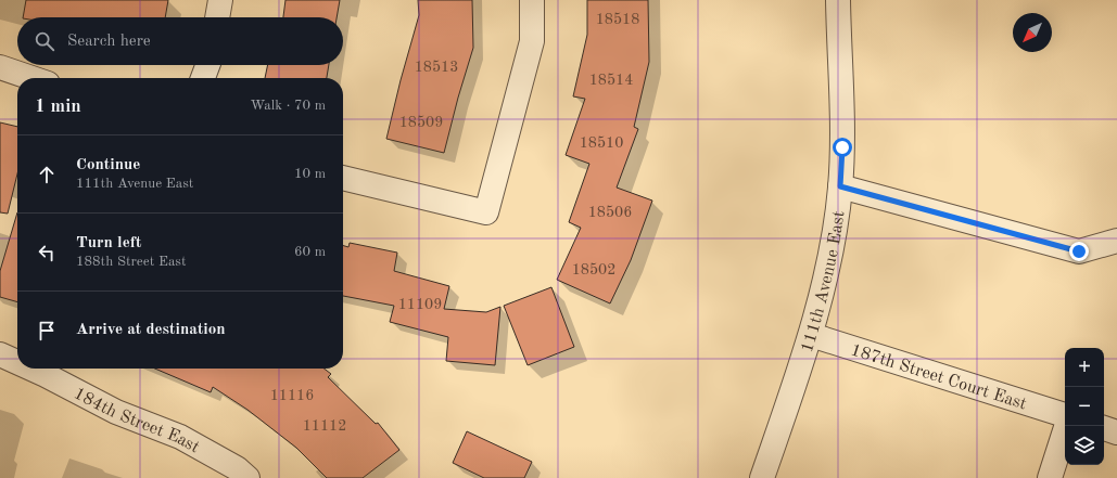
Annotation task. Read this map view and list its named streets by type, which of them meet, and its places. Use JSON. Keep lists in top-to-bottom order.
{
  "streets": {
    "street": ["111th Avenue East", "187th Street Court East", "184th Street East"]
  },
  "crossings": [
    ["111th Avenue East", "187th Street Court East"]
  ],
  "house_numbers": [
    "18518",
    "18513",
    "18514",
    "18509",
    "18510",
    "18506",
    "18502",
    "11109",
    "11116",
    "11112"
  ],
  "north": "bottom left",
  "page": {
    "search": "Search here",
    "heading": ["1 min", "Walk · 70 m"],
    "list": [
      ["Continue", "111th Avenue East", "10 m"],
      ["Turn left", "188th Street East", "60 m"],
      "Arrive at destination"
    ],
    "map_buttons": ["+", "−"]
  }
}
